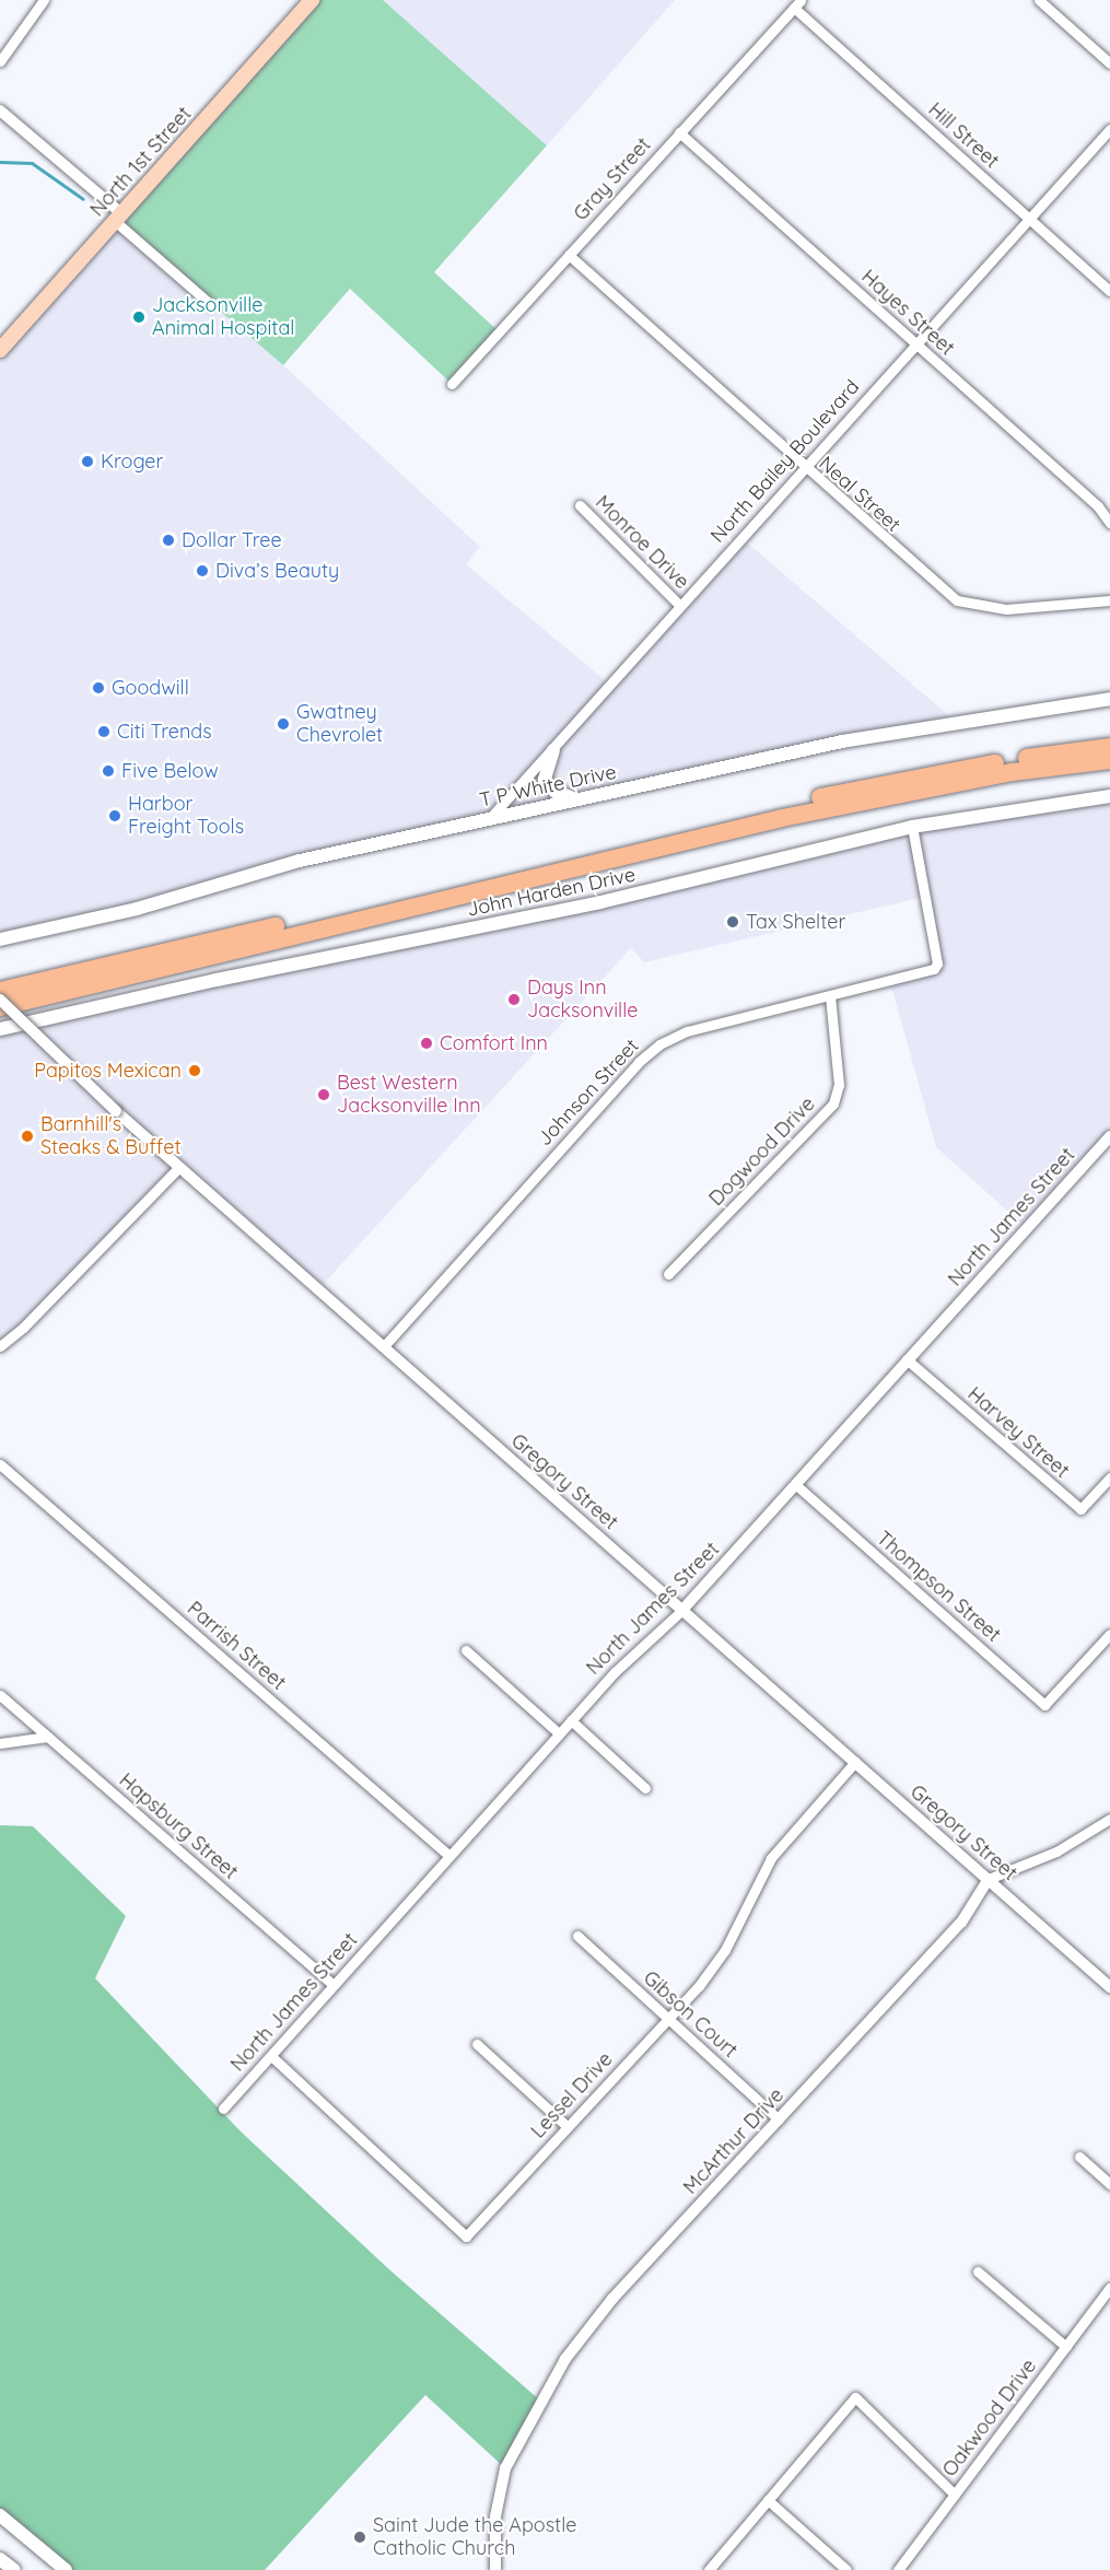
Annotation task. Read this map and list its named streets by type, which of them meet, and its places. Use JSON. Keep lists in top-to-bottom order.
{
  "streets": {
    "main road": ["North 1st Street", "T P White Drive", "John Harden Drive"],
    "street": [
      "Hill Street",
      "Gray Street",
      "Hayes Street",
      "North Bailey Boulevard",
      "Neal Street",
      "Monroe Drive",
      "Johnson Street",
      "Dogwood Drive",
      "North James Street",
      "Harvey Street",
      "Gregory Street",
      "Thompson Street",
      "Parrish Street",
      "Hapsburg Street",
      "Gibson Court",
      "Lessel Drive",
      "McArthur Drive",
      "Oakwood Drive"
    ]
  },
  "crossings": [
    ["Hill Street", "Gray Street"],
    ["Hill Street", "North Bailey Boulevard"],
    ["Gray Street", "Hayes Street"],
    ["Gray Street", "Neal Street"],
    ["Hayes Street", "North Bailey Boulevard"],
    ["North Bailey Boulevard", "Neal Street"],
    ["North Bailey Boulevard", "Monroe Drive"],
    ["North Bailey Boulevard", "T P White Drive"],
    ["John Harden Drive", "Johnson Street"],
    ["Johnson Street", "Dogwood Drive"],
    ["Johnson Street", "Gregory Street"],
    ["North James Street", "Harvey Street"],
    ["North James Street", "Gregory Street"],
    ["North James Street", "Thompson Street"],
    ["North James Street", "Parrish Street"],
    ["North James Street", "Hapsburg Street"],
    ["North James Street", "Lessel Drive"],
    ["Gregory Street", "Lessel Drive"],
    ["Gregory Street", "McArthur Drive"],
    ["Gibson Court", "Lessel Drive"],
    ["Gibson Court", "McArthur Drive"]
  ],
  "places": [
    "Jacksonville Animal Hospital",
    "Kroger",
    "Dollar Tree",
    "Diva’s Beauty",
    "Goodwill",
    "Gwatney Chevrolet",
    "Citi Trends",
    "Five Below",
    "Harbor Freight Tools",
    "Tax Shelter",
    "Days Inn Jacksonville",
    "Comfort Inn",
    "Papitos Mexican",
    "Best Western Jacksonville Inn",
    "Barnhill's Steaks & Buffet",
    "Saint Jude the Apostle Catholic Church"
  ]
}
